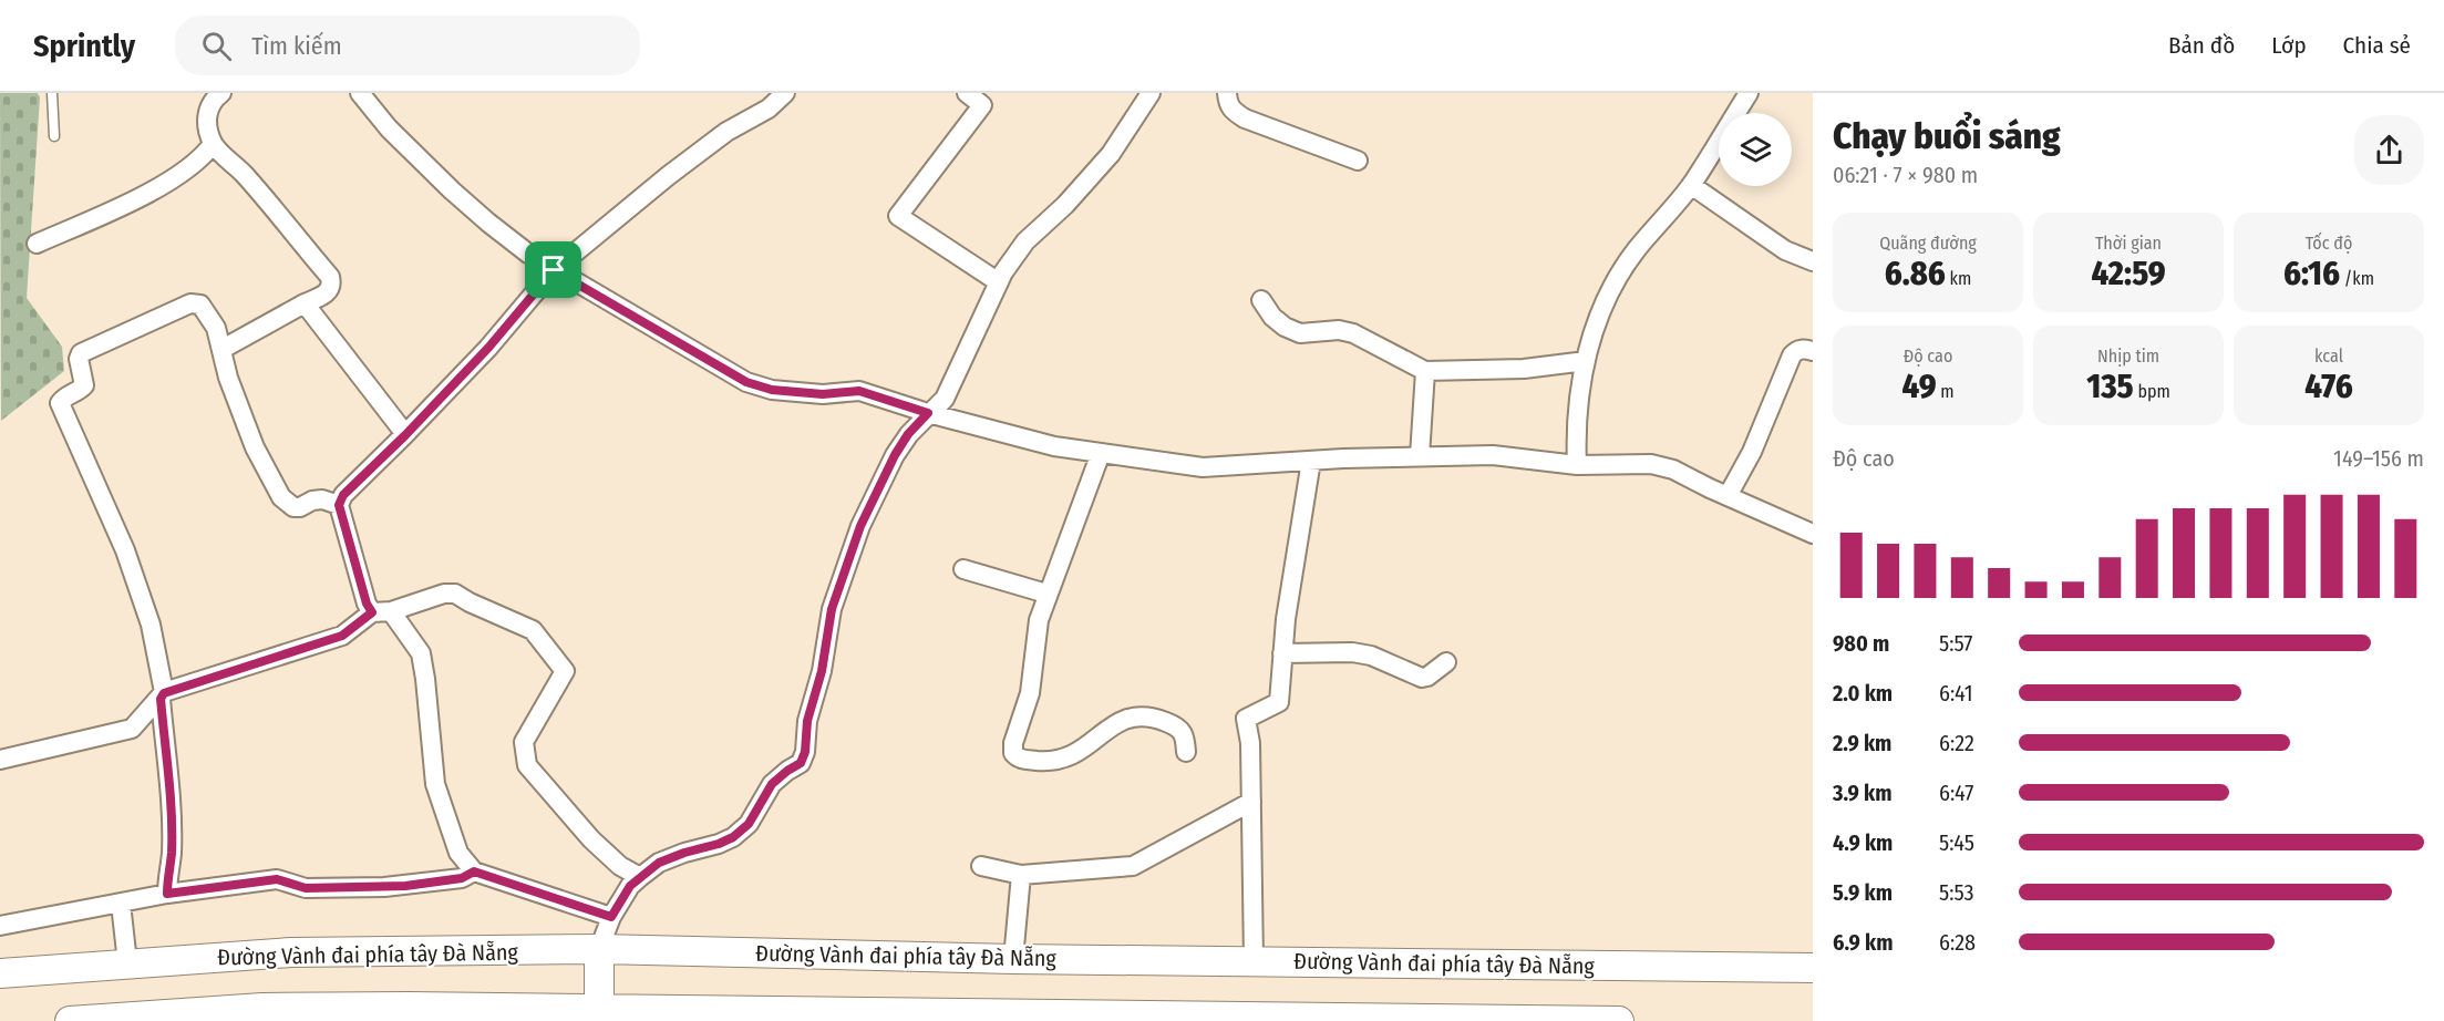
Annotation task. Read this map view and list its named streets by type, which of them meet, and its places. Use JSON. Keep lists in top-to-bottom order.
{
  "streets": {
    "main road": ["Đường Vành đai phía tây Đà Nẵng"]
  },
  "page": {
    "header": "Sprintly",
    "search": "Tìm kiếm",
    "nav": ["Bản đồ", "Lớp", "Chia sẻ"],
    "heading": ["Chạy buổi sáng", "06:21 · 7 × 980 m"],
    "stats": [
      ["Quãng đường", "6.86 km"],
      ["Thời gian", "42:59"],
      ["Tốc độ", "6:16 /km"],
      ["Độ cao", "49 m"],
      ["Nhịp tim", "135 bpm"],
      ["kcal", "476"]
    ],
    "chart": ["Độ cao", "149–156 m"],
    "list": [
      {
        "name": "980 m",
        "note": "5:57"
      },
      {
        "name": "2.0 km",
        "note": "6:41"
      },
      {
        "name": "2.9 km",
        "note": "6:22"
      },
      {
        "name": "3.9 km",
        "note": "6:47"
      },
      {
        "name": "4.9 km",
        "note": "5:45"
      },
      {
        "name": "5.9 km",
        "note": "5:53"
      },
      {
        "name": "6.9 km",
        "note": "6:28"
      }
    ]
  }
}
